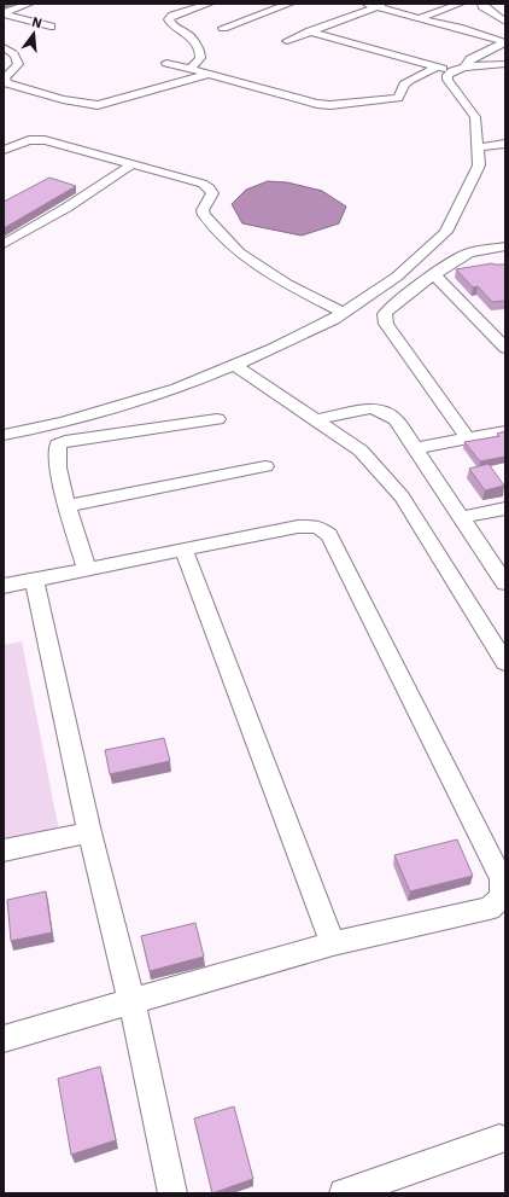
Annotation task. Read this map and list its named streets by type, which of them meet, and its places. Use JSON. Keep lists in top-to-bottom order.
{
  "north": "top"
}
